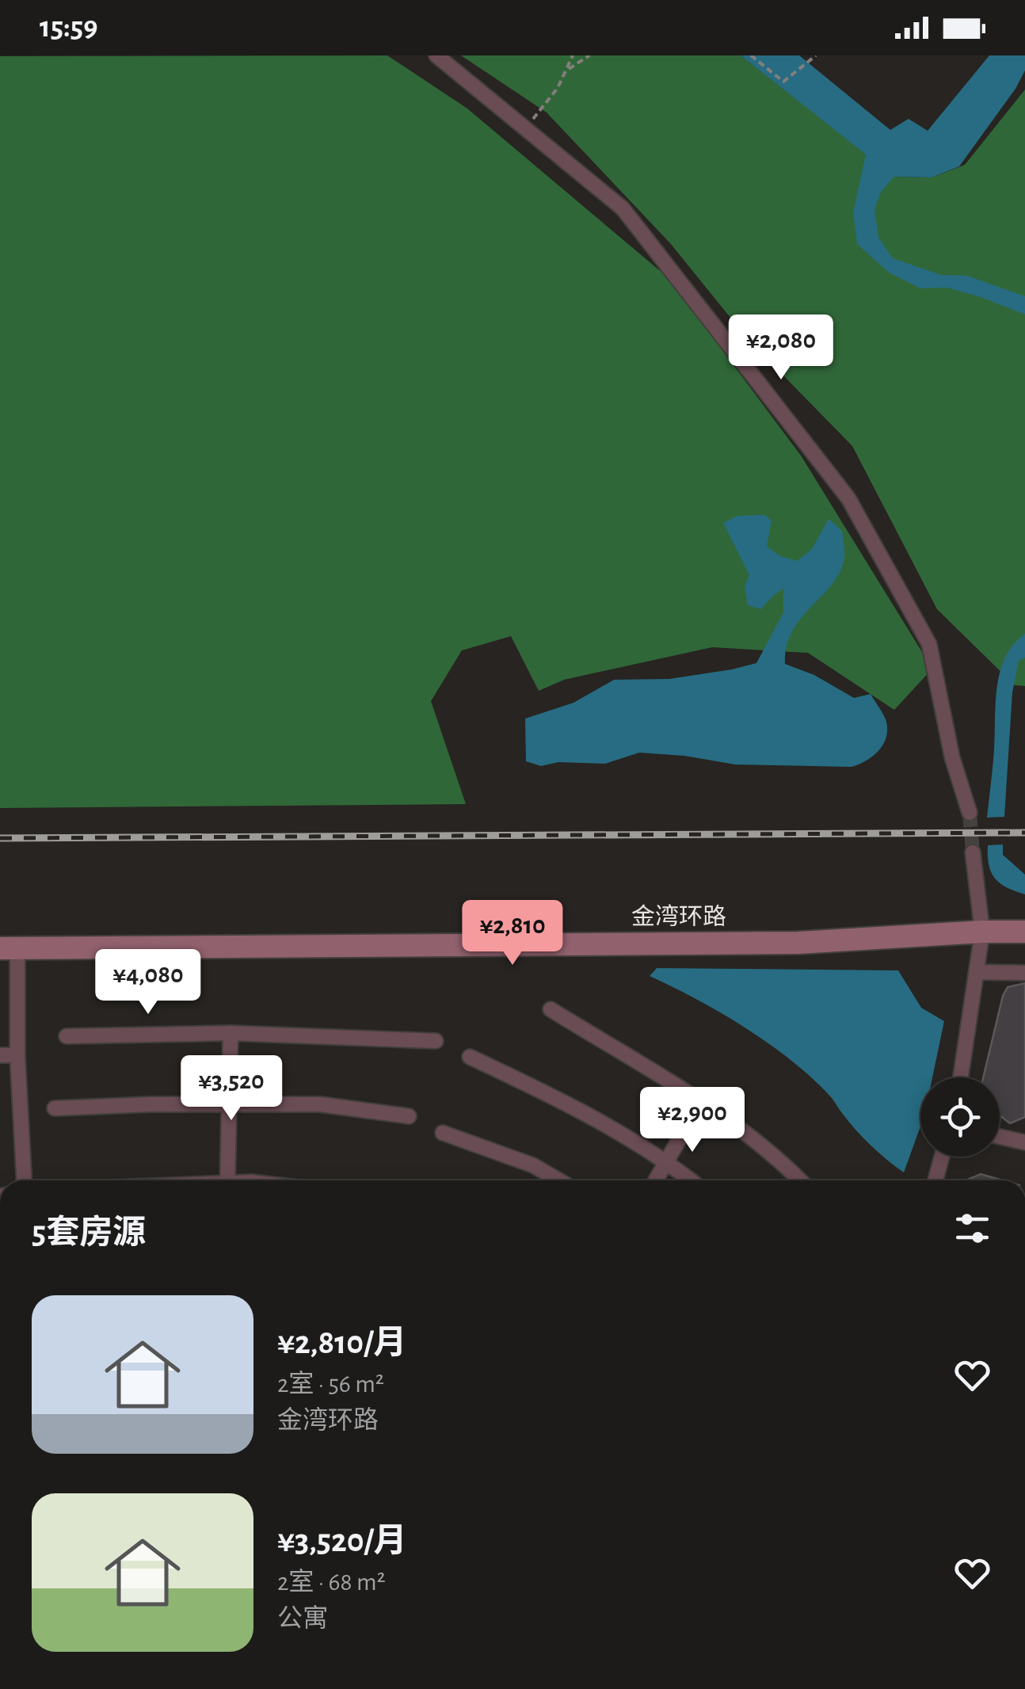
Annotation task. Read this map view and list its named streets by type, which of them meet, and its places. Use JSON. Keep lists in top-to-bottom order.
{
  "streets": {
    "main road": ["金湾环路"]
  },
  "page": {
    "status": "15:59",
    "price": [
      "¥2,080",
      "¥2,810",
      "¥4,080",
      "¥3,520",
      "¥2,900"
    ],
    "heading": "5套房源",
    "list": [
      {
        "name": "¥2,810/月",
        "note": "2室 · 56 m² · 金湾环路"
      },
      {
        "name": "¥3,520/月",
        "note": "2室 · 68 m² · 公寓"
      }
    ]
  }
}
